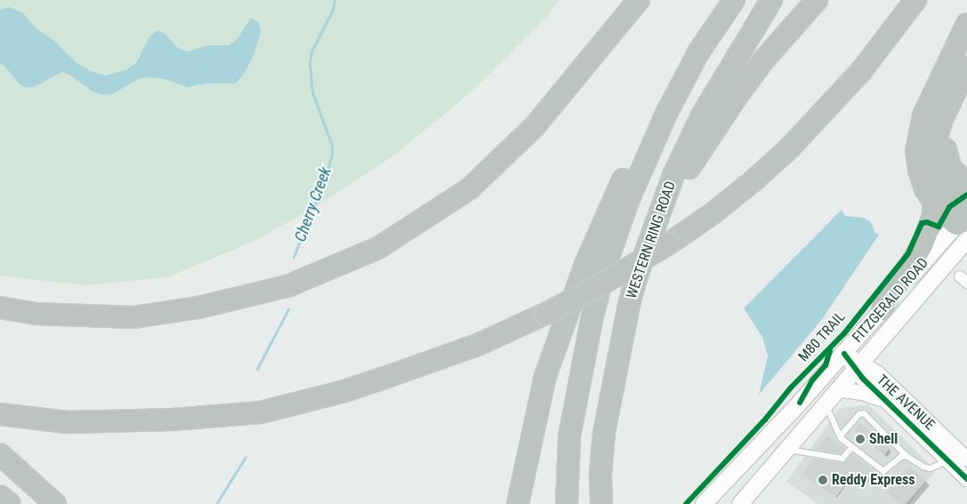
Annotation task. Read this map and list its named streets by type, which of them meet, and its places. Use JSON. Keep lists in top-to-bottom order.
{
  "streets": {
    "highway": ["WESTERN RING ROAD"],
    "main road": ["FITZGERALD ROAD"],
    "street": ["THE AVENUE"],
    "cycle path": ["M80 TRAIL"]
  },
  "crossings": [
    ["FITZGERALD ROAD", "THE AVENUE"]
  ],
  "water": ["Cherry Creek"],
  "places": ["Shell", "Reddy Express"]
}
